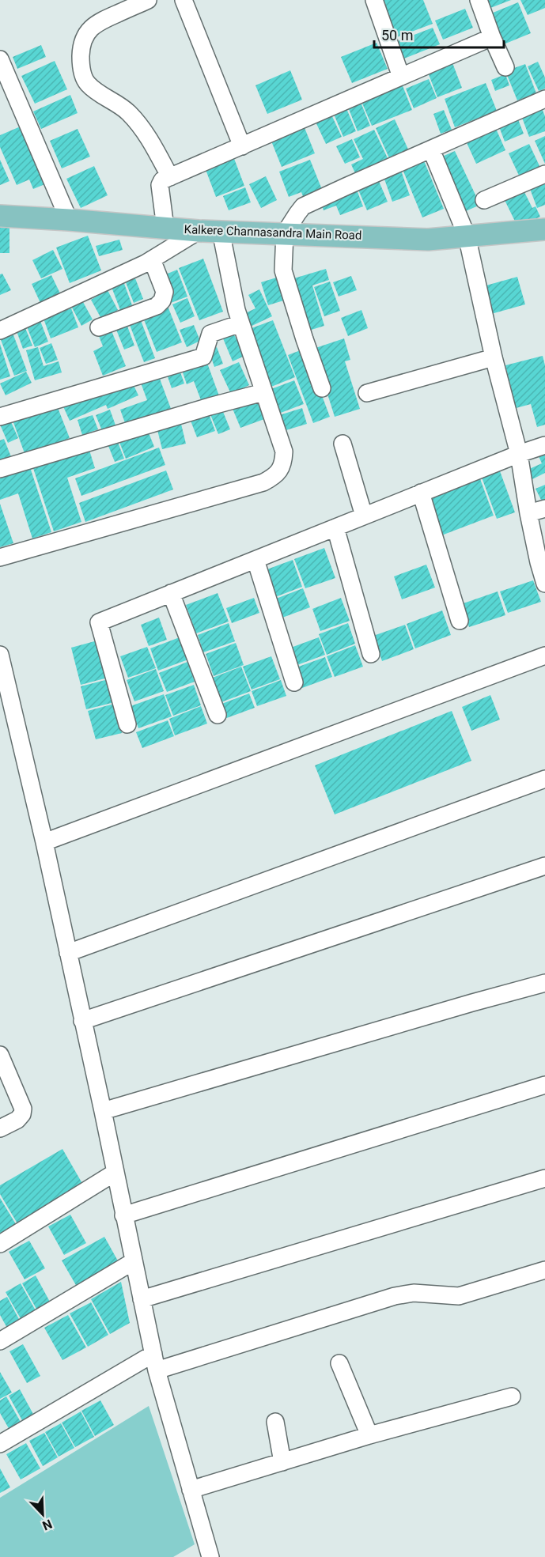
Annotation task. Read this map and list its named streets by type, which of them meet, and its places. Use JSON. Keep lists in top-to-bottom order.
{
  "streets": {
    "main road": ["Kalkere Channasandra Main Road"]
  },
  "scale_bar": "50 m",
  "north": "bottom right"
}
